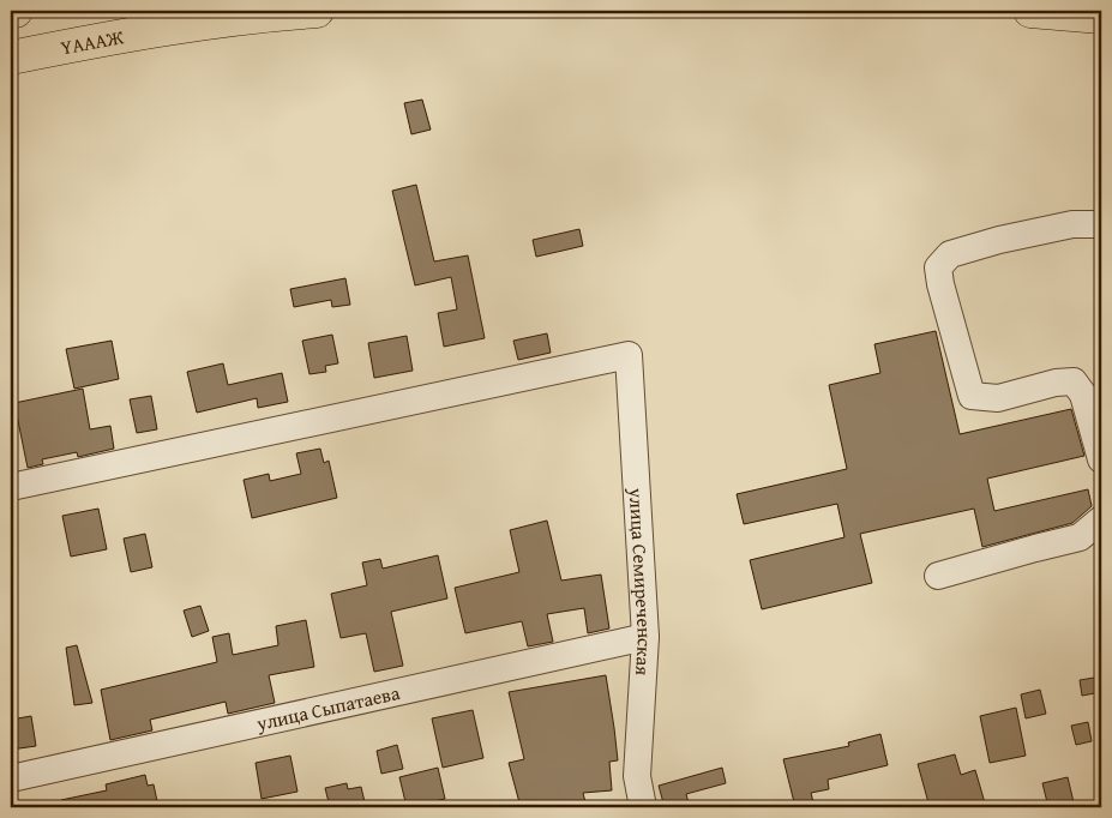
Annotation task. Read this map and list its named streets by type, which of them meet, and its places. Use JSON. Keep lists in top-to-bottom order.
{
  "streets": {
    "highway": ["ҮАААЖ"],
    "street": ["улица Семиреченская", "улица Сыпатаева"]
  },
  "crossings": [
    ["улица Семиреченская", "улица Сыпатаева"]
  ]
}
